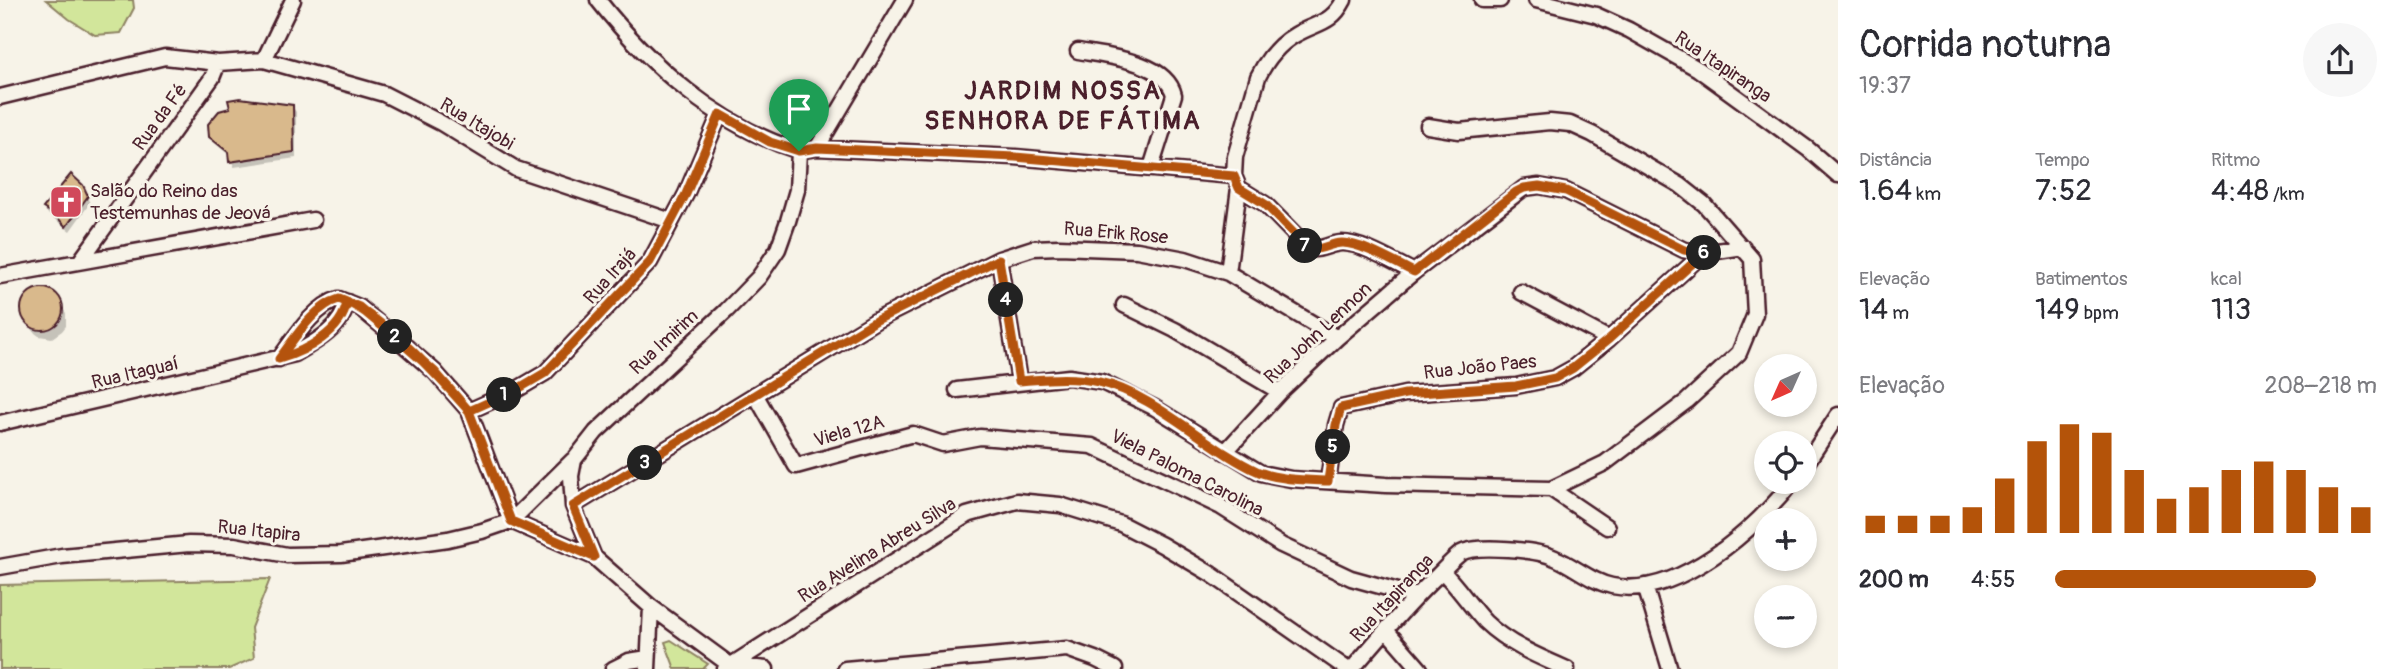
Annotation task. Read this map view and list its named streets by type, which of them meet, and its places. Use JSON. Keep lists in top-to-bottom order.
{
  "streets": {
    "street": [
      "Rua Itapiranga",
      "Rua da Fé",
      "Rua Itajobi",
      "Rua Erik Rose",
      "Rua Irajá",
      "Rua John Lennon",
      "Rua Imirim",
      "Rua João Paes",
      "Rua Itaguaí",
      "Viela 12A",
      "Viela Paloma Carolina",
      "Rua Itapira",
      "Rua Avelina Abreu Silva"
    ]
  },
  "crossings": [
    ["Rua Itapiranga", "Viela Paloma Carolina"],
    ["Rua da Fé", "Rua Itajobi"],
    ["Rua Itajobi", "Rua Irajá"],
    ["Rua Erik Rose", "Rua John Lennon"],
    ["Rua Erik Rose", "Viela 12A"],
    ["Rua John Lennon", "Rua João Paes"],
    ["Rua Imirim", "Rua Itapira"],
    ["Viela 12A", "Viela Paloma Carolina"]
  ],
  "districts": ["JARDIM NOSSA SENHORA DE FÁTIMA"],
  "places": {
    "church": ["Salão do Reino das Testemunhas de Jeová"]
  },
  "north": "bottom left",
  "page": {
    "heading": ["Corrida noturna", "19:37"],
    "stats": [
      ["Distância", "1.64 km"],
      ["Tempo", "7:52"],
      ["Ritmo", "4:48 /km"],
      ["Elevação", "14 m"],
      ["Batimentos", "149 bpm"],
      ["kcal", "113"]
    ],
    "pins": [
      "7",
      "6",
      "4",
      "2",
      "1",
      "5",
      "3"
    ],
    "map_buttons": ["+", "−"],
    "chart": ["Elevação", "208–218 m"],
    "list": [
      {
        "name": "200 m",
        "note": "4:55"
      }
    ]
  }
}
